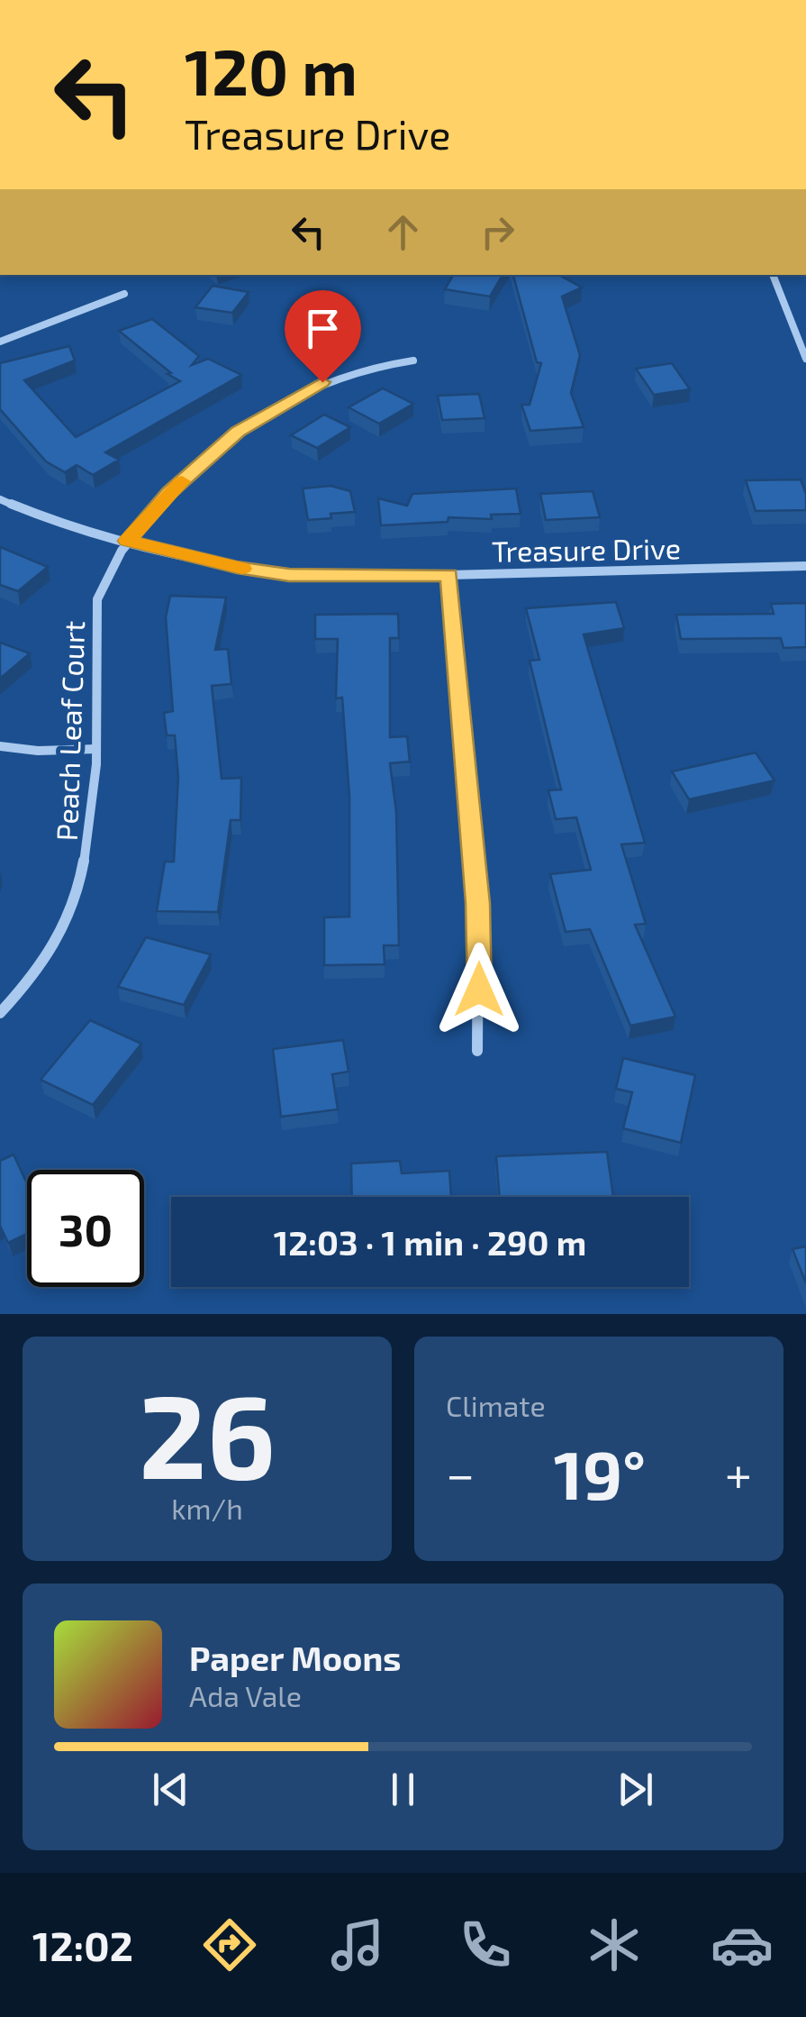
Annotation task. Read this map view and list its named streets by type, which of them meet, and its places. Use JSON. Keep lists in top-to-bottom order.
{
  "streets": {
    "street": ["Treasure Drive", "Peach Leaf Court"]
  },
  "crossings": [
    ["Treasure Drive", "Peach Leaf Court"]
  ],
  "page": {
    "turn": ["120 m", "Treasure Drive"],
    "limit": "30",
    "trip": "12:03 · 1 min · 290 m",
    "tile": [
      ["26", "km/h"],
      "Climate"
    ],
    "heat": ["−", "19°", "+"],
    "song": ["Paper Moons", "Ada Vale"],
    "tabs": "12:02"
  }
}
